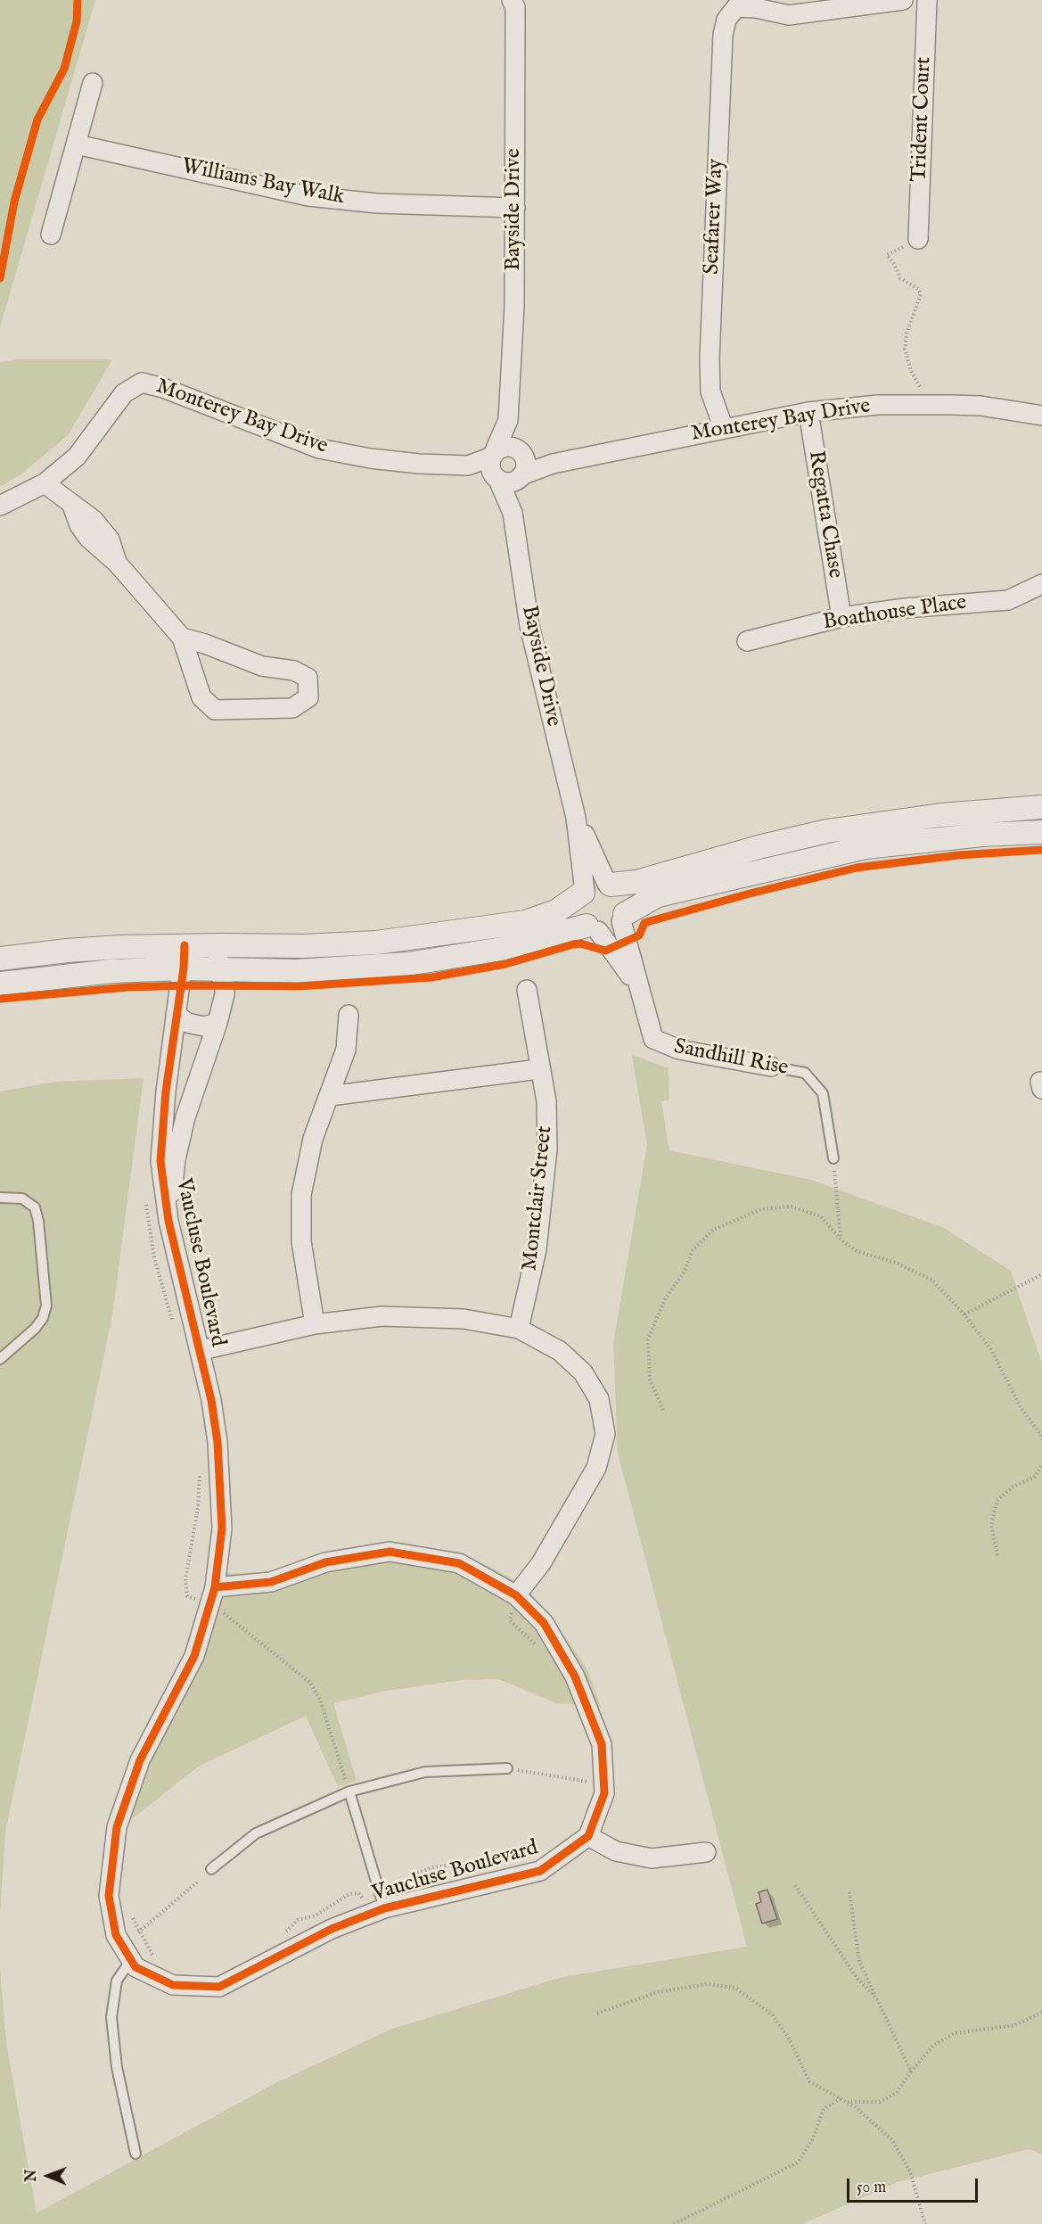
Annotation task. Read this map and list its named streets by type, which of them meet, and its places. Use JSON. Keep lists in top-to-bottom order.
{
  "streets": {
    "street": [
      "Trident Court",
      "Williams Bay Walk",
      "Bayside Drive",
      "Seafarer Way",
      "Monterey Bay Drive",
      "Regatta Chase",
      "Boathouse Place",
      "Sandhill Rise",
      "Montclair Street",
      "Vaucluse Boulevard"
    ]
  },
  "crossings": [
    ["Williams Bay Walk", "Bayside Drive"],
    ["Bayside Drive", "Monterey Bay Drive"],
    ["Bayside Drive", "Sandhill Rise"],
    ["Seafarer Way", "Monterey Bay Drive"],
    ["Monterey Bay Drive", "Regatta Chase"],
    ["Regatta Chase", "Boathouse Place"]
  ],
  "scale_bar": "50 m",
  "north": "left"
}
